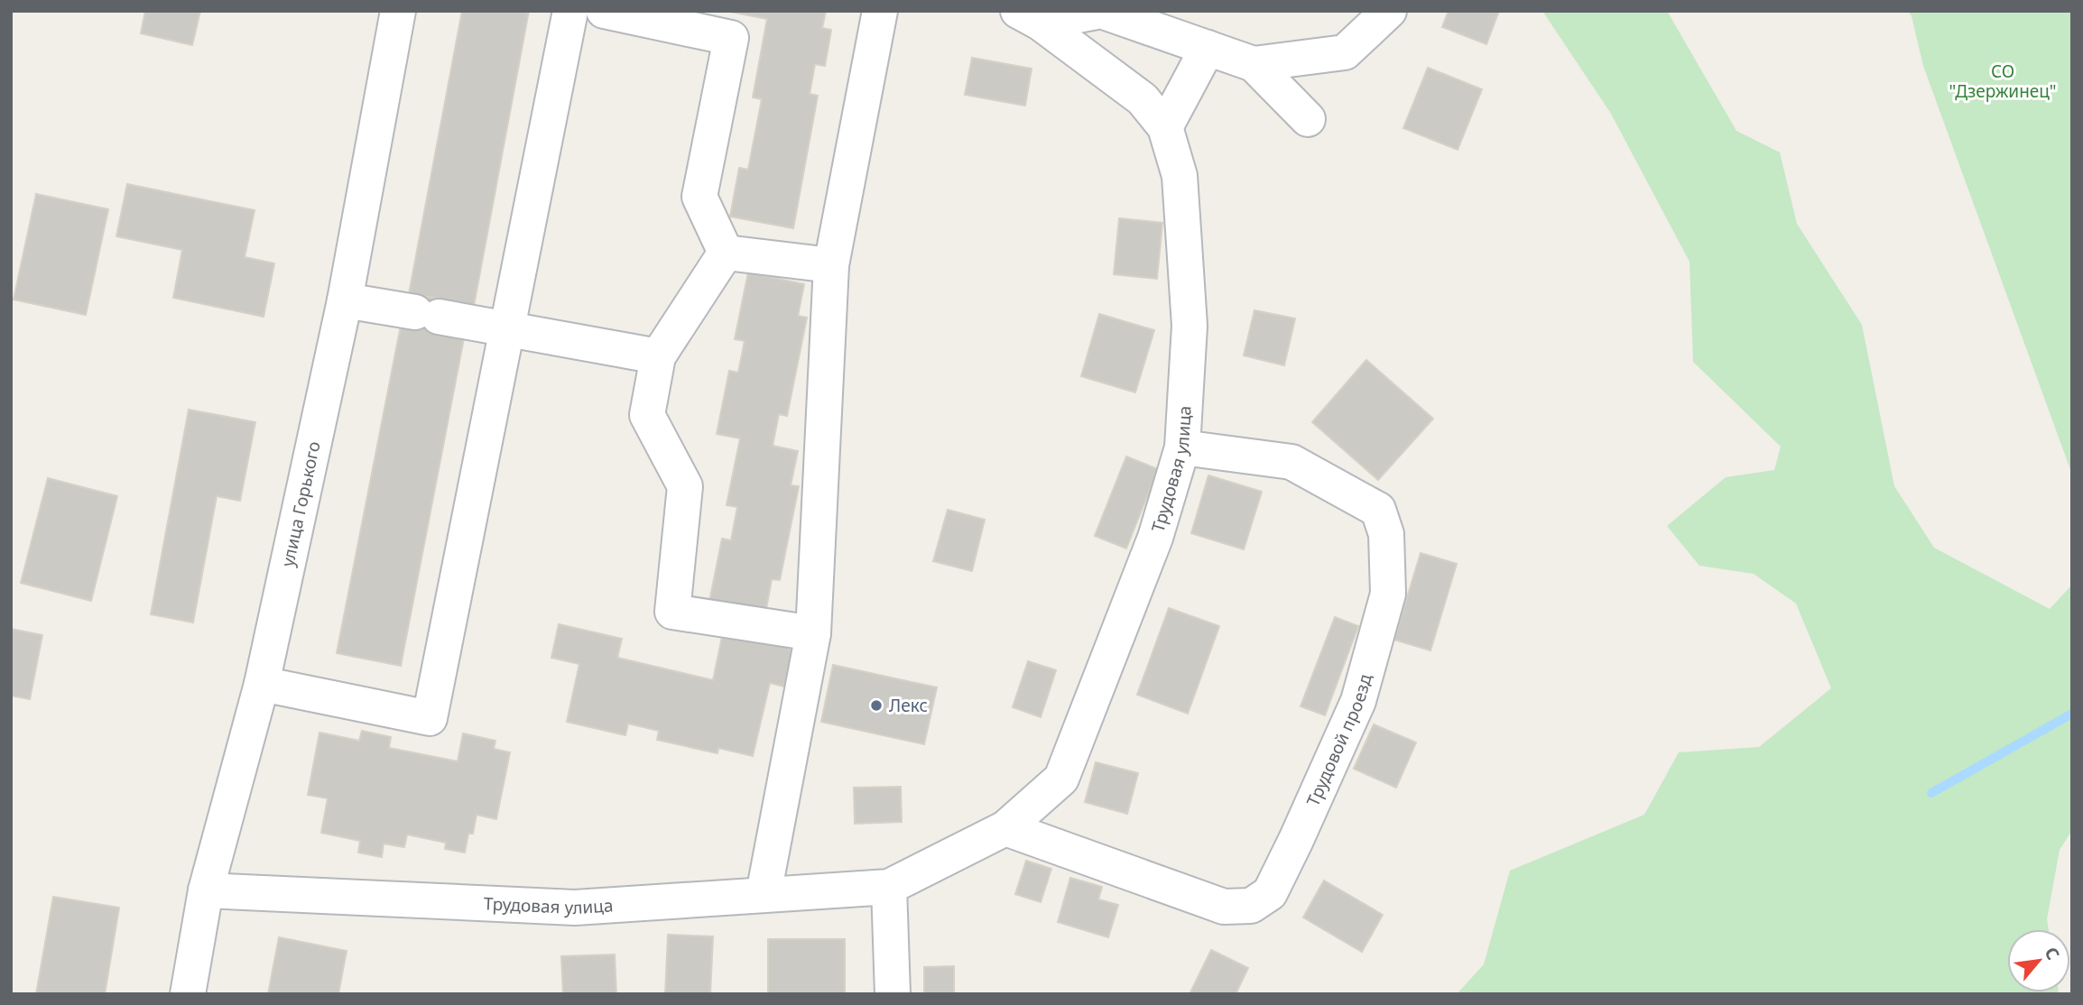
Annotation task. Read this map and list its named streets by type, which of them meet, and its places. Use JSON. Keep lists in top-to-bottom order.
{
  "streets": {
    "street": ["Трудовая улица", "улица Горького", "Трудовой проезд"]
  },
  "crossings": [
    ["Трудовая улица", "улица Горького"],
    ["Трудовая улица", "Трудовой проезд"]
  ],
  "parks": ["СО \"Дзержинец\""],
  "places": ["Лекс"],
  "north": "top right"
}
